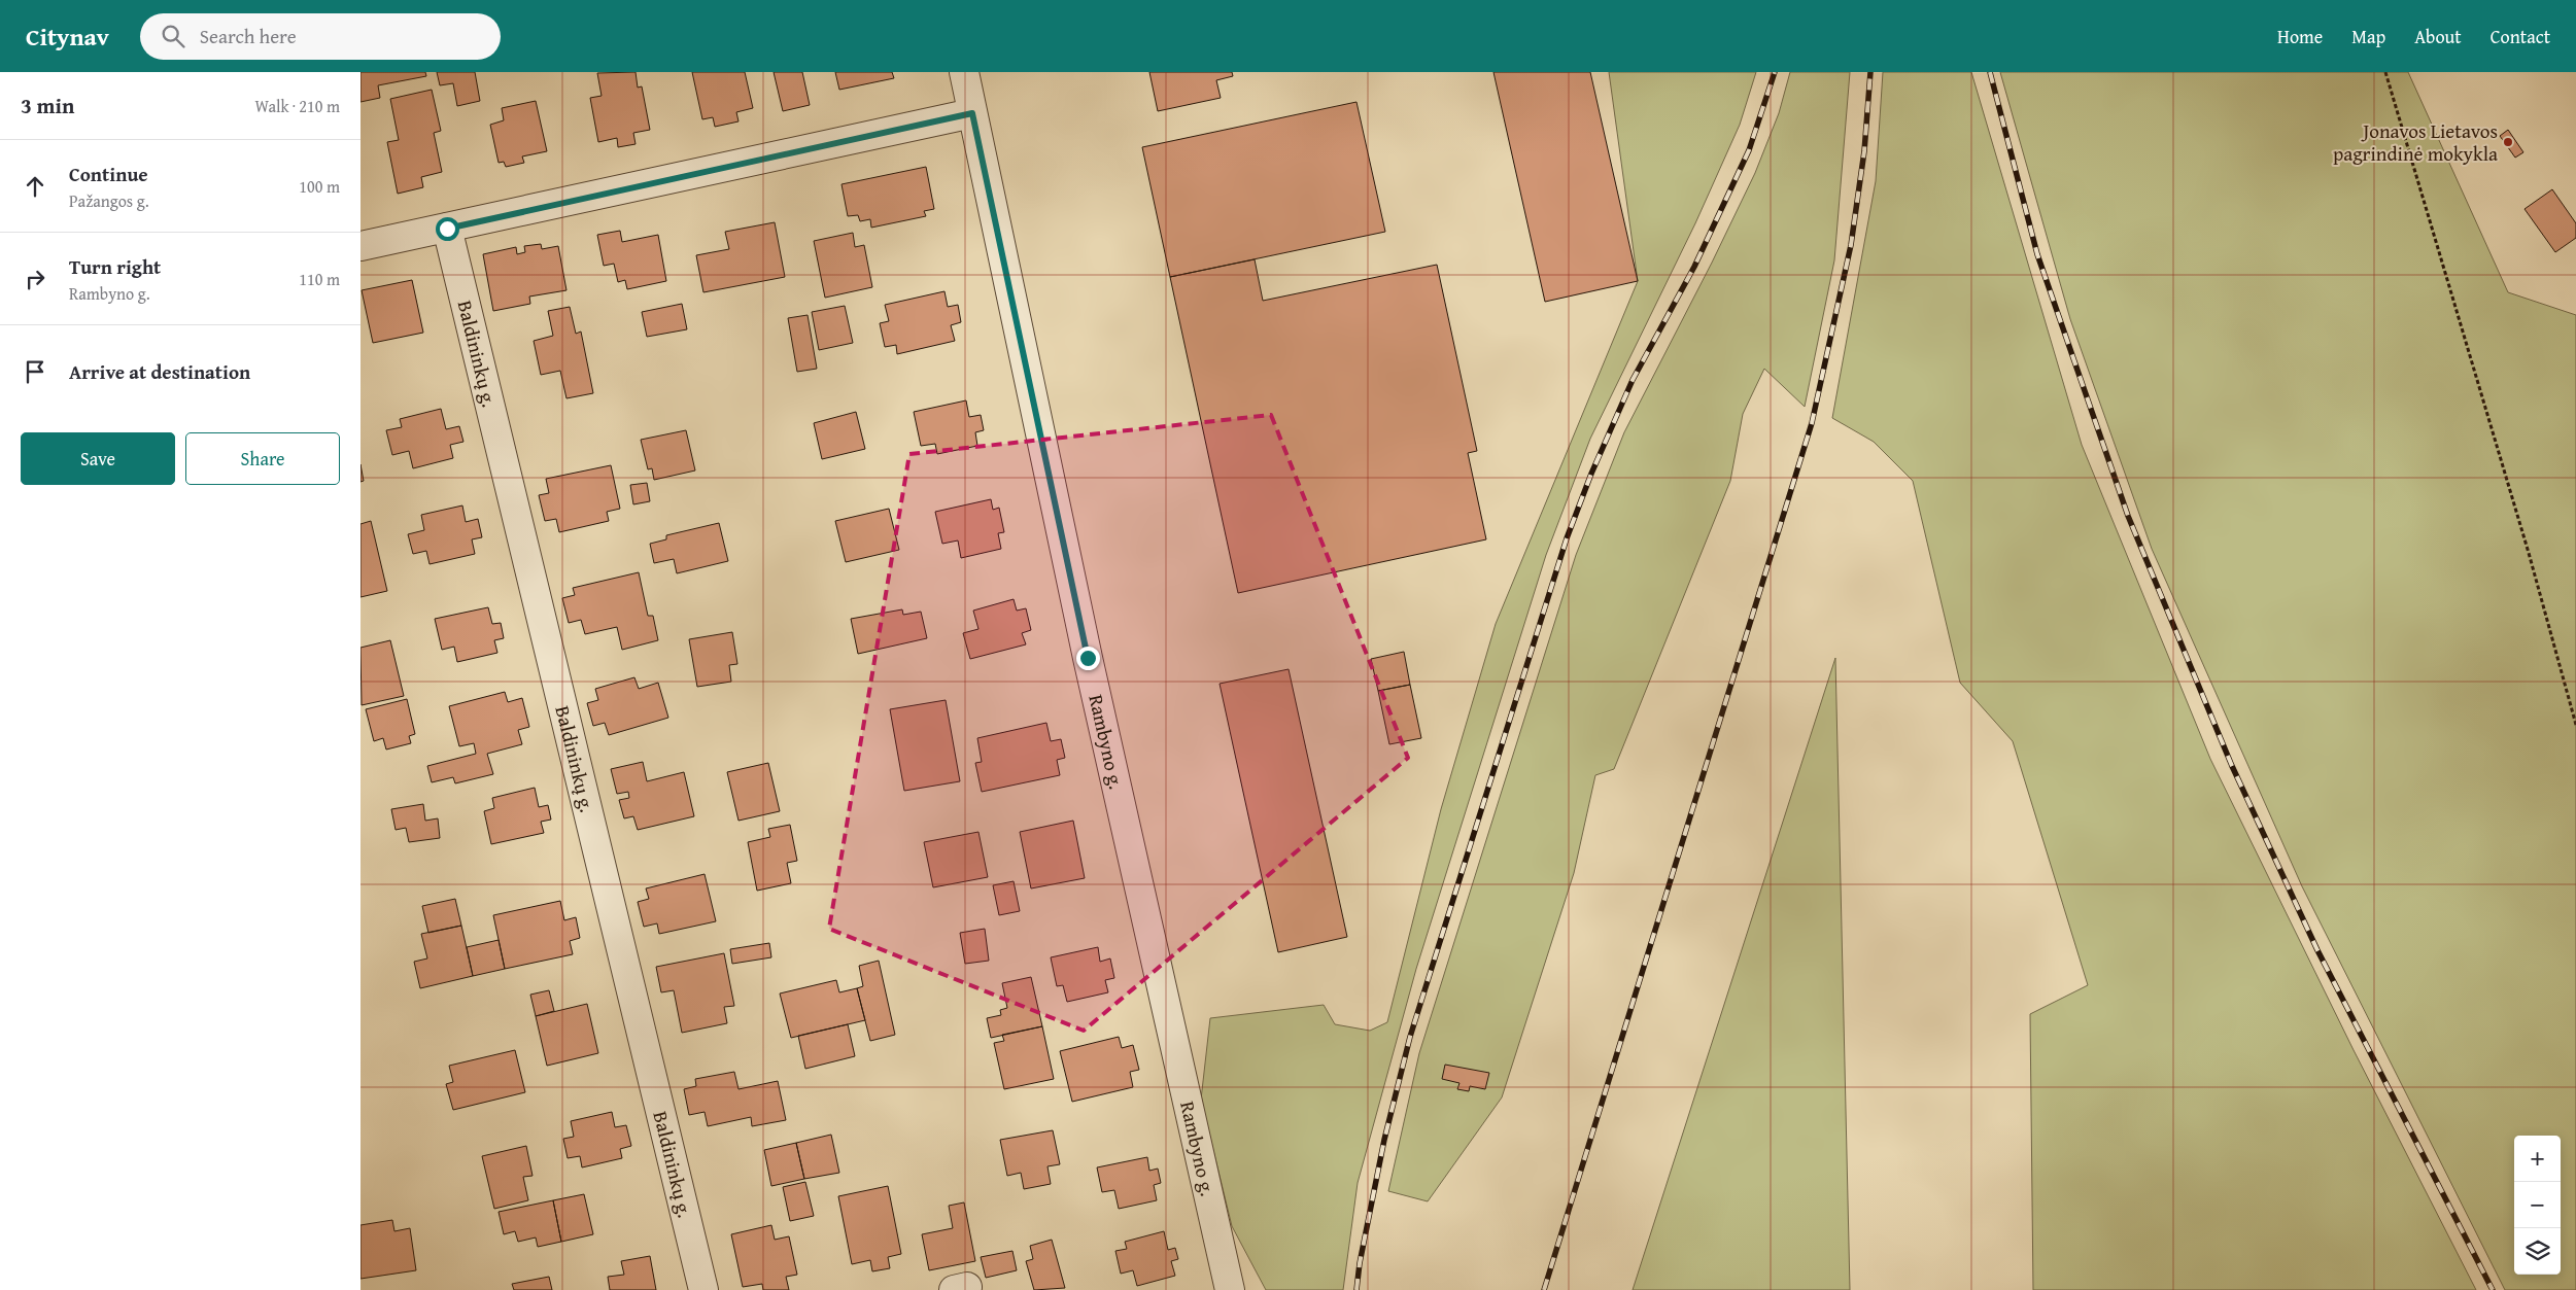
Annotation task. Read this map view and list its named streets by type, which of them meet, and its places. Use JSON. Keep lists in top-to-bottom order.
{
  "streets": {
    "street": ["Baldininkų g.", "Rambyno g."]
  },
  "places": ["Jonavos Lietavos pagrindinė mokykla"],
  "page": {
    "header": "Citynav",
    "search": "Search here",
    "nav": [
      "Home",
      "Map",
      "About",
      "Contact"
    ],
    "heading": ["3 min", "Walk · 210 m"],
    "list": [
      ["Continue", "Pažangos g.", "100 m"],
      ["Turn right", "Rambyno g.", "110 m"],
      "Arrive at destination"
    ],
    "buttons": ["Save", "Share"],
    "map_buttons": ["+", "−"]
  }
}
